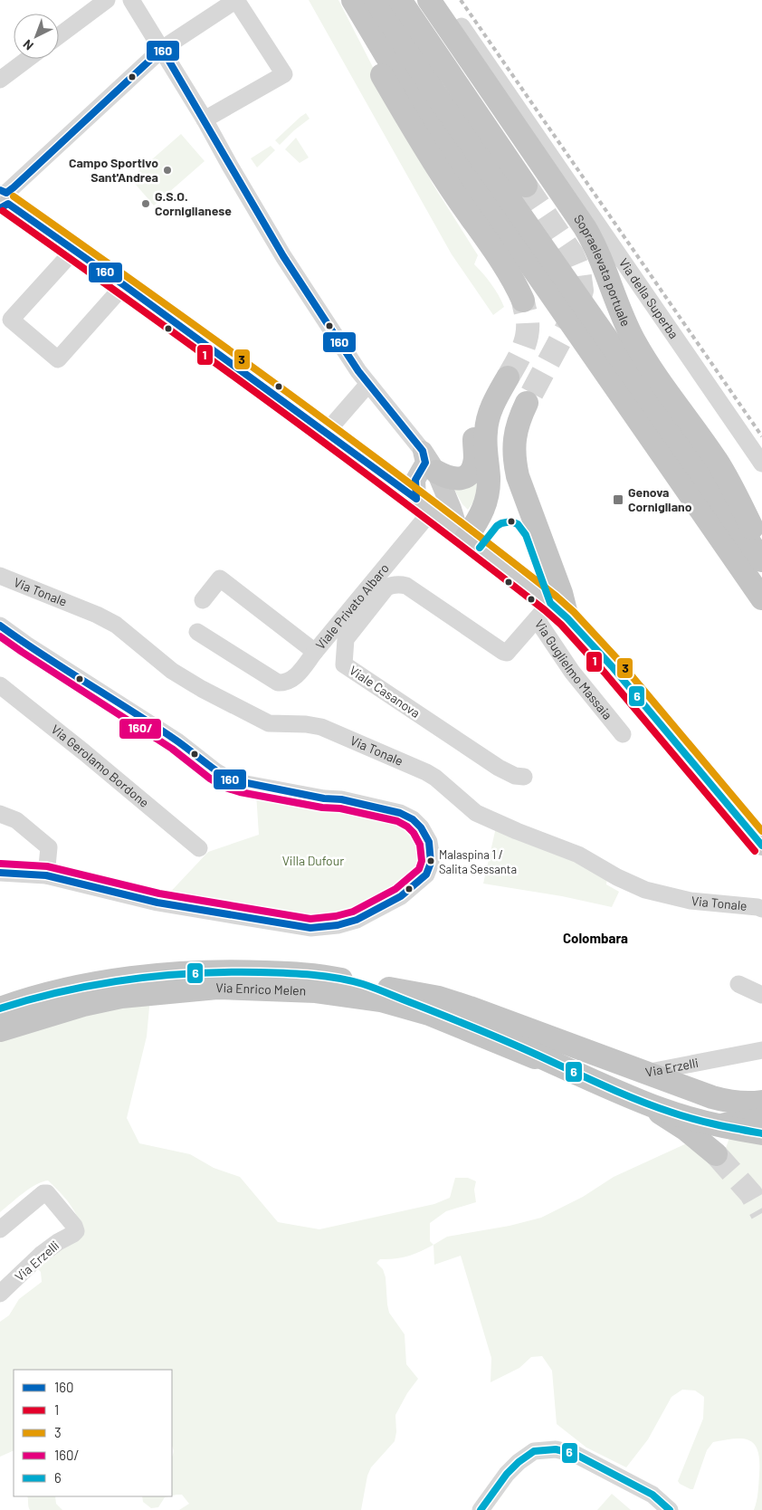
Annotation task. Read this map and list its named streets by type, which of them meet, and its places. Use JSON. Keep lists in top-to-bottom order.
{
  "streets": {
    "highway": ["Sopraelevata portuale", "Via Enrico Melen"],
    "street": [
      "Via della Superba",
      "Via Tonale",
      "Viale Privato Albaro",
      "Via Guglielmo Massaia",
      "Viale Casanova",
      "Via Gerolamo Bordone",
      "Via Erzelli"
    ]
  },
  "crossings": [
    ["Via Guglielmo Massaia", "Viale Casanova"]
  ],
  "districts": ["Colombara"],
  "parks": ["Villa Dufour"],
  "places": {
    "other": ["Campo Sportivo Sant'Andrea", "G.S.O. Corniglianese", "Malaspina 1 / Salita Sessanta"],
    "transit": ["Genova Cornigliano"]
  },
  "lines": [
    "transit line 160",
    "transit line 3",
    "transit line 1",
    "transit line 6",
    "transit line 160/"
  ],
  "legend": [
    "160",
    "1",
    "3",
    "160/",
    "6"
  ],
  "north": "bottom left"
}
